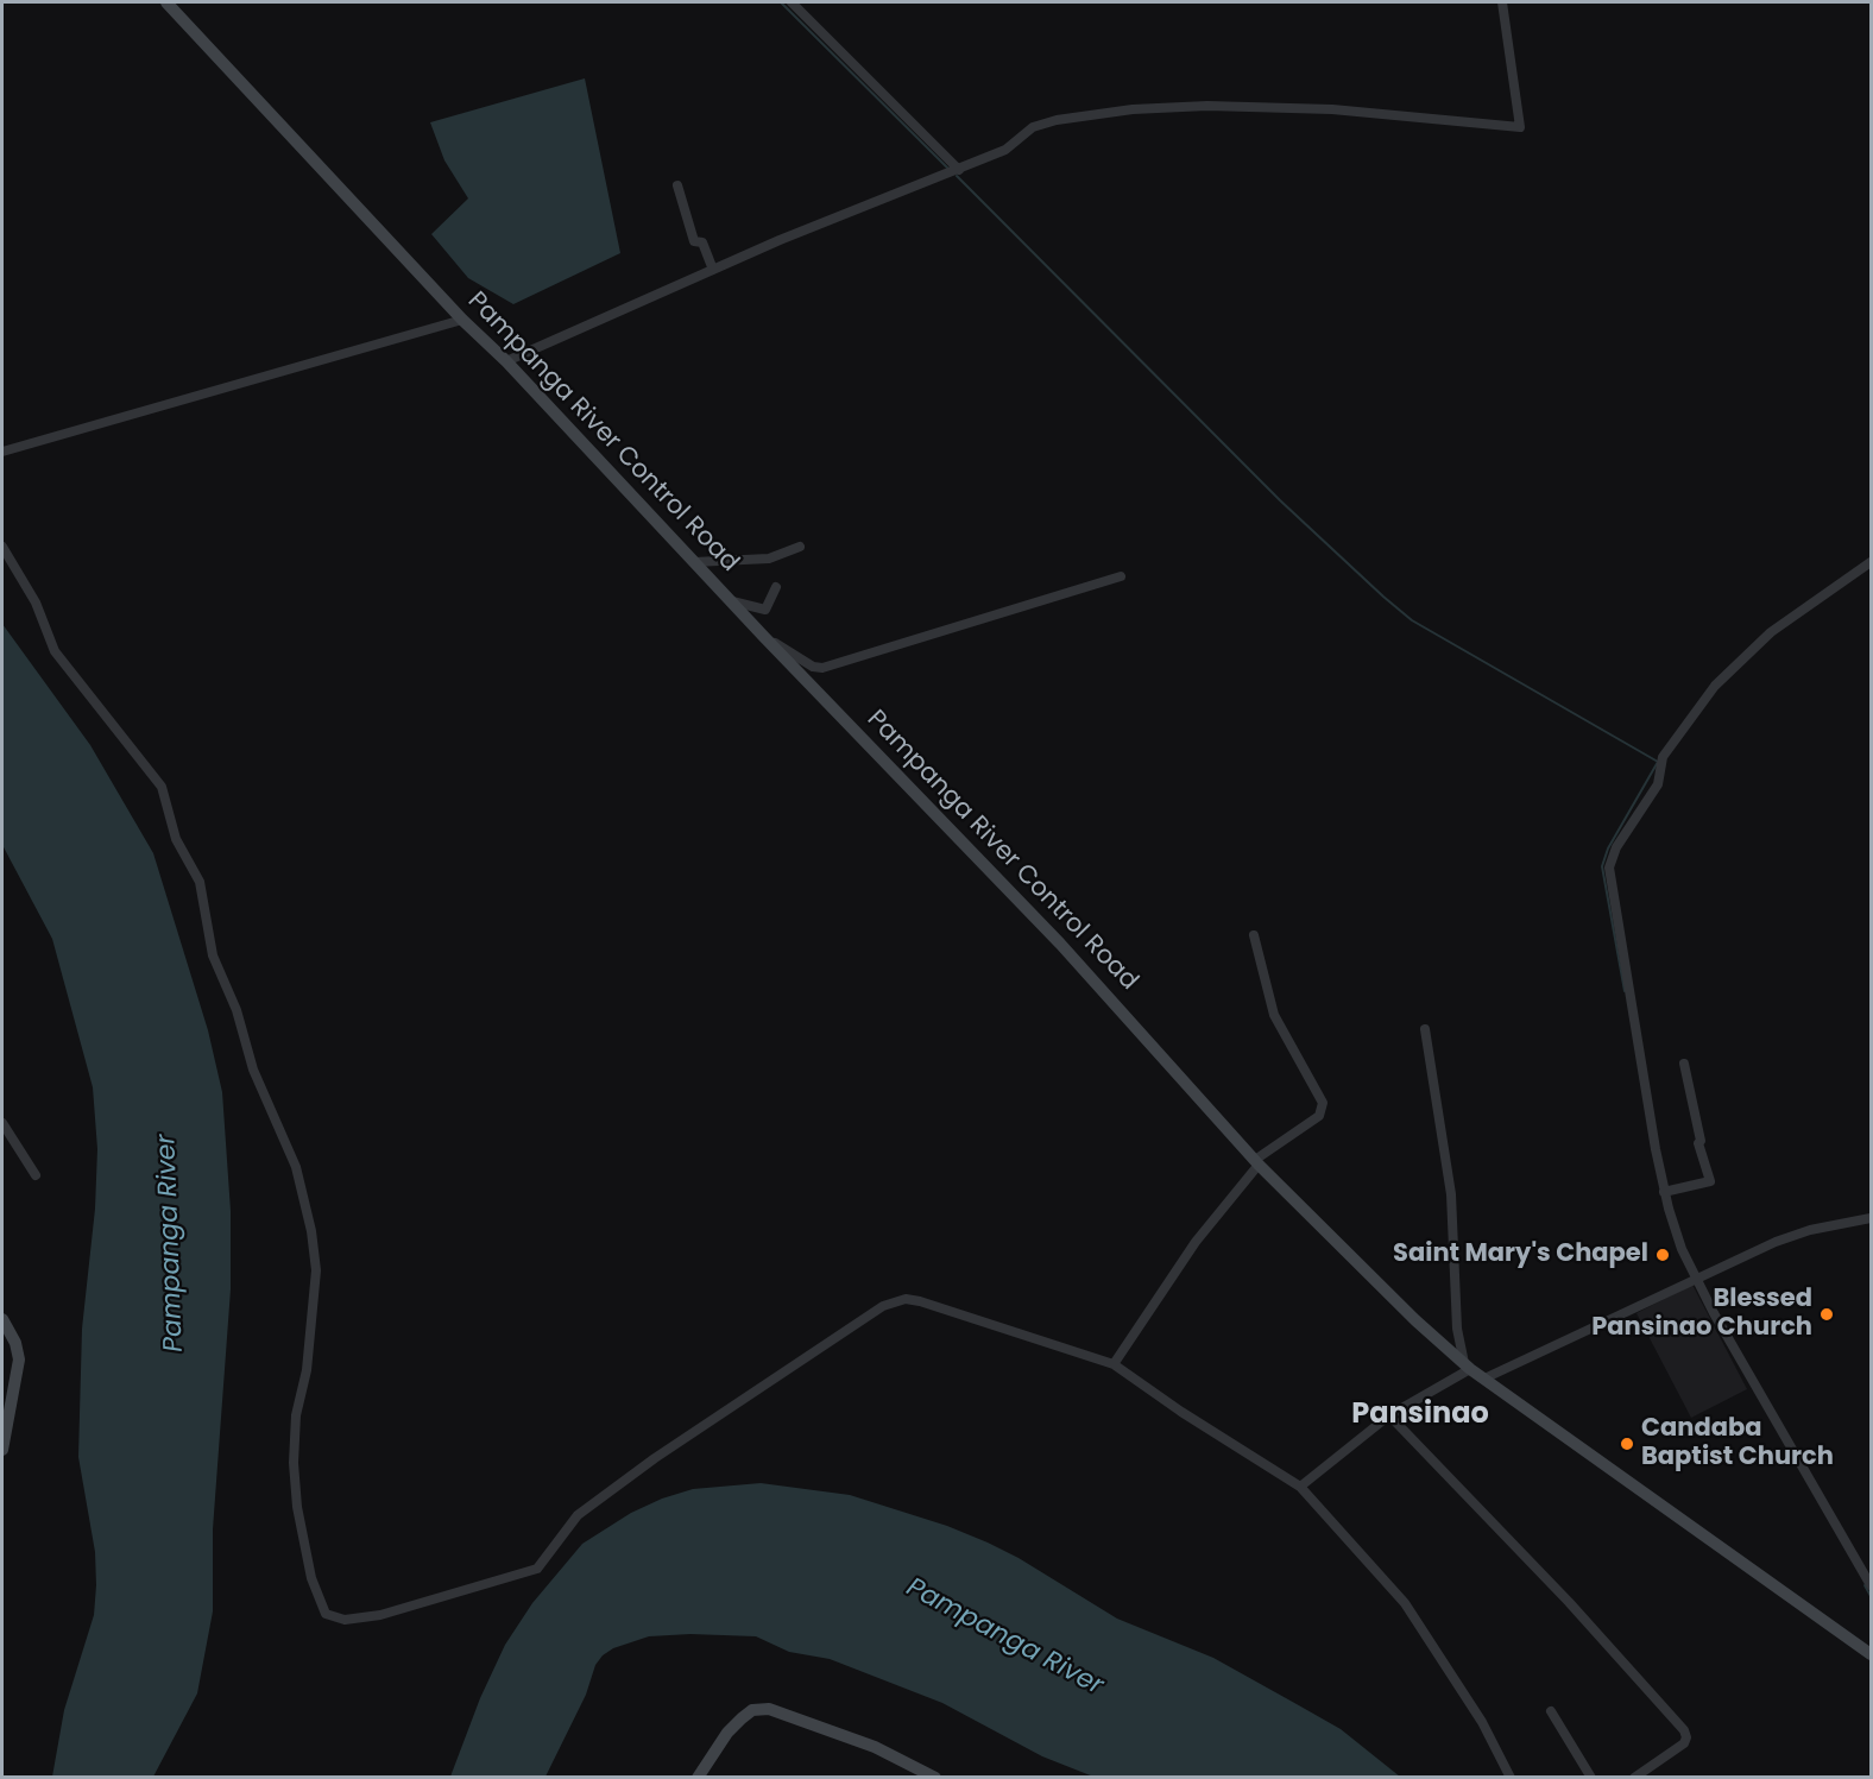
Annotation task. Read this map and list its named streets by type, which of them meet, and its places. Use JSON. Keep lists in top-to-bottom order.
{
  "streets": {
    "main road": ["Pampanga River Control Road"]
  },
  "districts": ["Pansinao"],
  "water": ["Pampanga River"],
  "places": ["Saint Mary's Chapel", "Blessed Pansinao Church", "Candaba Baptist Church"]
}
